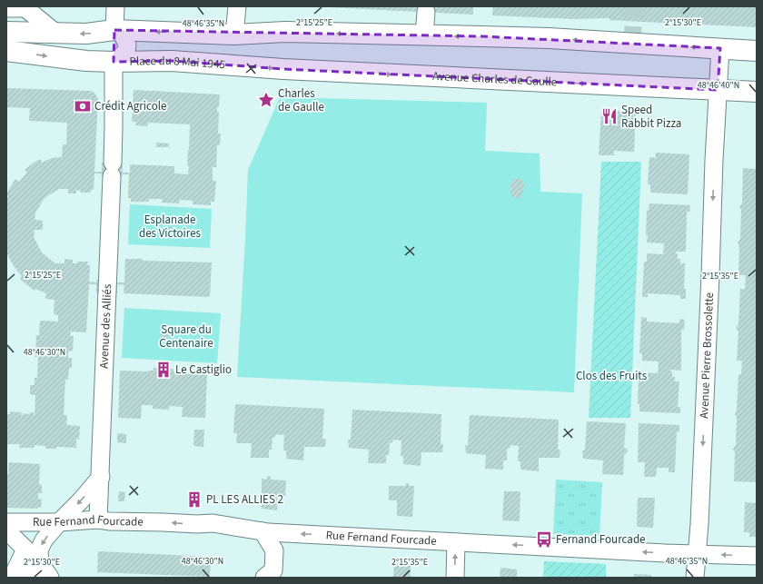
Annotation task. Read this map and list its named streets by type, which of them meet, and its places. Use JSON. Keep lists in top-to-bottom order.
{
  "streets": {
    "main road": ["Place du 8 Mai 1945", "Avenue Charles de Gaulle"],
    "street": ["Avenue des Alliés", "Avenue Pierre Brossolette", "Rue Fernand Fourcade"]
  },
  "crossings": [
    ["Place du 8 Mai 1945", "Avenue Charles de Gaulle"],
    ["Place du 8 Mai 1945", "Avenue des Alliés"],
    ["Avenue Charles de Gaulle", "Avenue Pierre Brossolette"],
    ["Avenue des Alliés", "Rue Fernand Fourcade"],
    ["Avenue Pierre Brossolette", "Rue Fernand Fourcade"]
  ],
  "one_way": ["Avenue Pierre Brossolette", "Rue Fernand Fourcade"],
  "parks": ["Esplanade des Victoires", "Square du Centenaire", "Clos des Fruits"],
  "places": {
    "place": ["Charles de Gaulle"],
    "bank": ["Crédit Agricole"],
    "restaurant": ["Speed Rabbit Pizza"],
    "building": ["Le Castiglio", "PL LES ALLIES 2"],
    "bus stop": ["Fernand Fourcade"]
  },
  "coordinates": [
    "2°15'25\"E",
    "2°15'30\"E",
    "48°46'35\"N",
    "48°46'40\"N",
    "2°15'35\"E",
    "48°46'30\"N"
  ]
}
